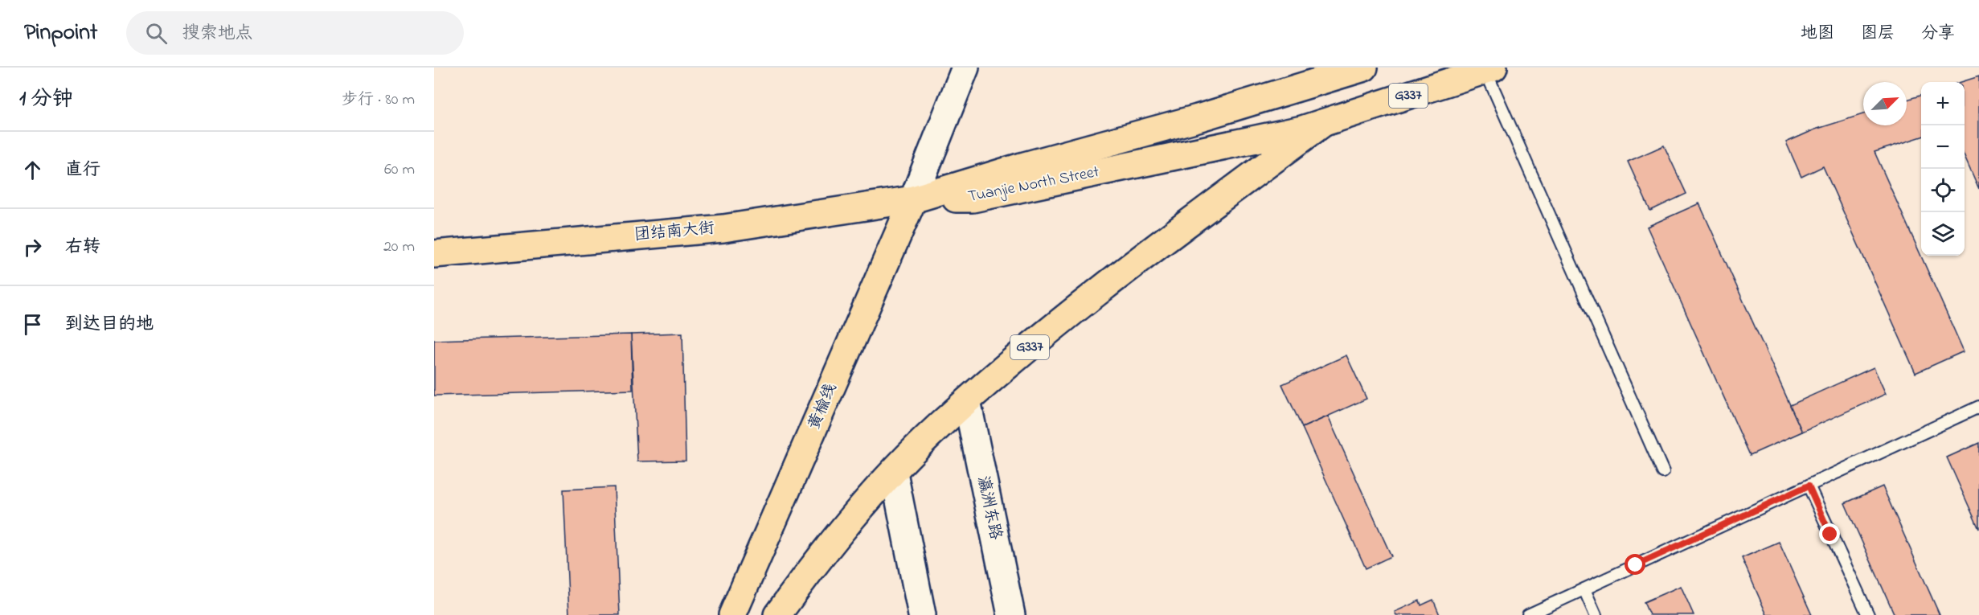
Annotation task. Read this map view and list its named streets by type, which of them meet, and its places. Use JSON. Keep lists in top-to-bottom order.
{
  "streets": {
    "highway": [
      "G337",
      "Tuanjie North Street",
      "团结南大街",
      "黄榆线"
    ],
    "street": ["瀛洲东路"]
  },
  "crossings": [
    ["G337", "Tuanjie North Street"],
    ["G337", "瀛洲东路"],
    ["Tuanjie North Street", "团结南大街"],
    ["Tuanjie North Street", "黄榆线"],
    ["团结南大街", "黄榆线"]
  ],
  "north": "top right",
  "page": {
    "header": "Pinpoint",
    "search": "搜索地点",
    "nav": ["地图", "图层", "分享"],
    "heading": ["1 分钟", "步行 · 80 m"],
    "map_buttons": ["+", "−"],
    "list": [
      ["直行", "60 m"],
      ["右转", "20 m"],
      "到达目的地"
    ]
  }
}
